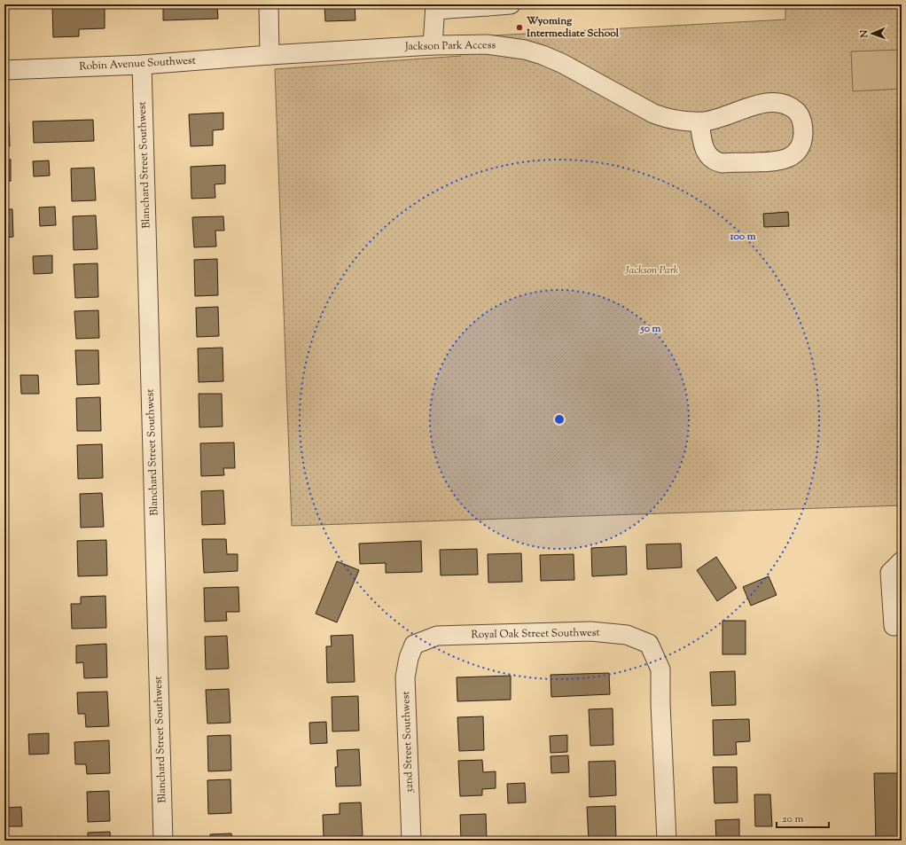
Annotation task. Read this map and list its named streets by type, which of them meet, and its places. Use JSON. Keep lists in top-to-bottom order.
{
  "streets": {
    "street": [
      "Jackson Park Access",
      "Robin Avenue Southwest",
      "Blanchard Street Southwest",
      "Royal Oak Street Southwest",
      "32nd Street Southwest"
    ]
  },
  "crossings": [
    ["Jackson Park Access", "Robin Avenue Southwest"],
    ["Robin Avenue Southwest", "Blanchard Street Southwest"],
    ["Royal Oak Street Southwest", "32nd Street Southwest"]
  ],
  "parks": ["Jackson Park"],
  "places": ["Wyoming Intermediate School"],
  "scale_bar": "20 m",
  "north": "left",
  "rings": ["100 m", "50 m"]
}
